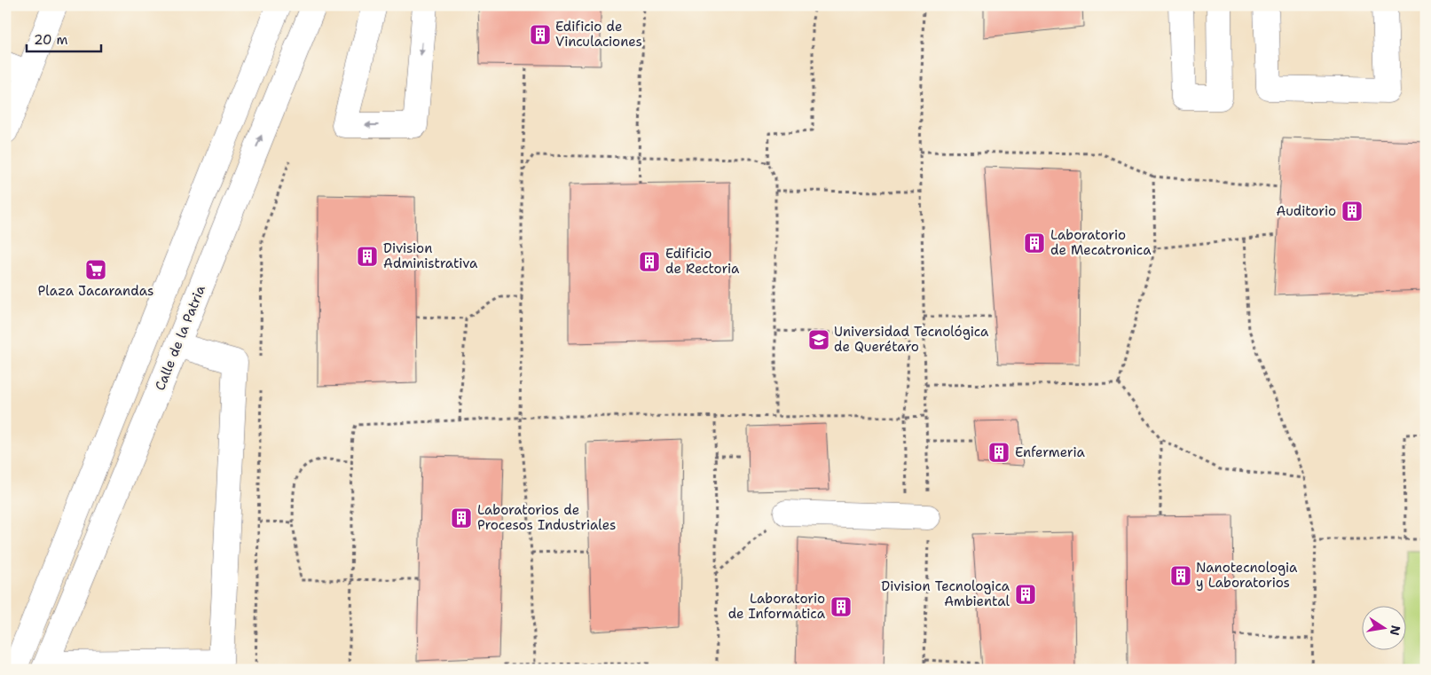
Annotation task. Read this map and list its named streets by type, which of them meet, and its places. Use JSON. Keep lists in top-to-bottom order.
{
  "streets": {
    "street": ["Calle de la Patria"]
  },
  "places": {
    "building": [
      "Edificio de Vinculaciones",
      "Auditorio",
      "Laboratorio de Mecatronica",
      "Division Administrativa",
      "Edificio de Rectoria",
      "Enfermeria",
      "Laboratorios de Procesos Industriales",
      "Nanotecnologia y Laboratorios",
      "Division Tecnologica Ambiental",
      "Laboratorio de Informatica"
    ],
    "supermarket": ["Plaza Jacarandas"],
    "school or university": ["Universidad Tecnológica de Querétaro"]
  },
  "scale_bar": "20 m",
  "north": "right"
}
